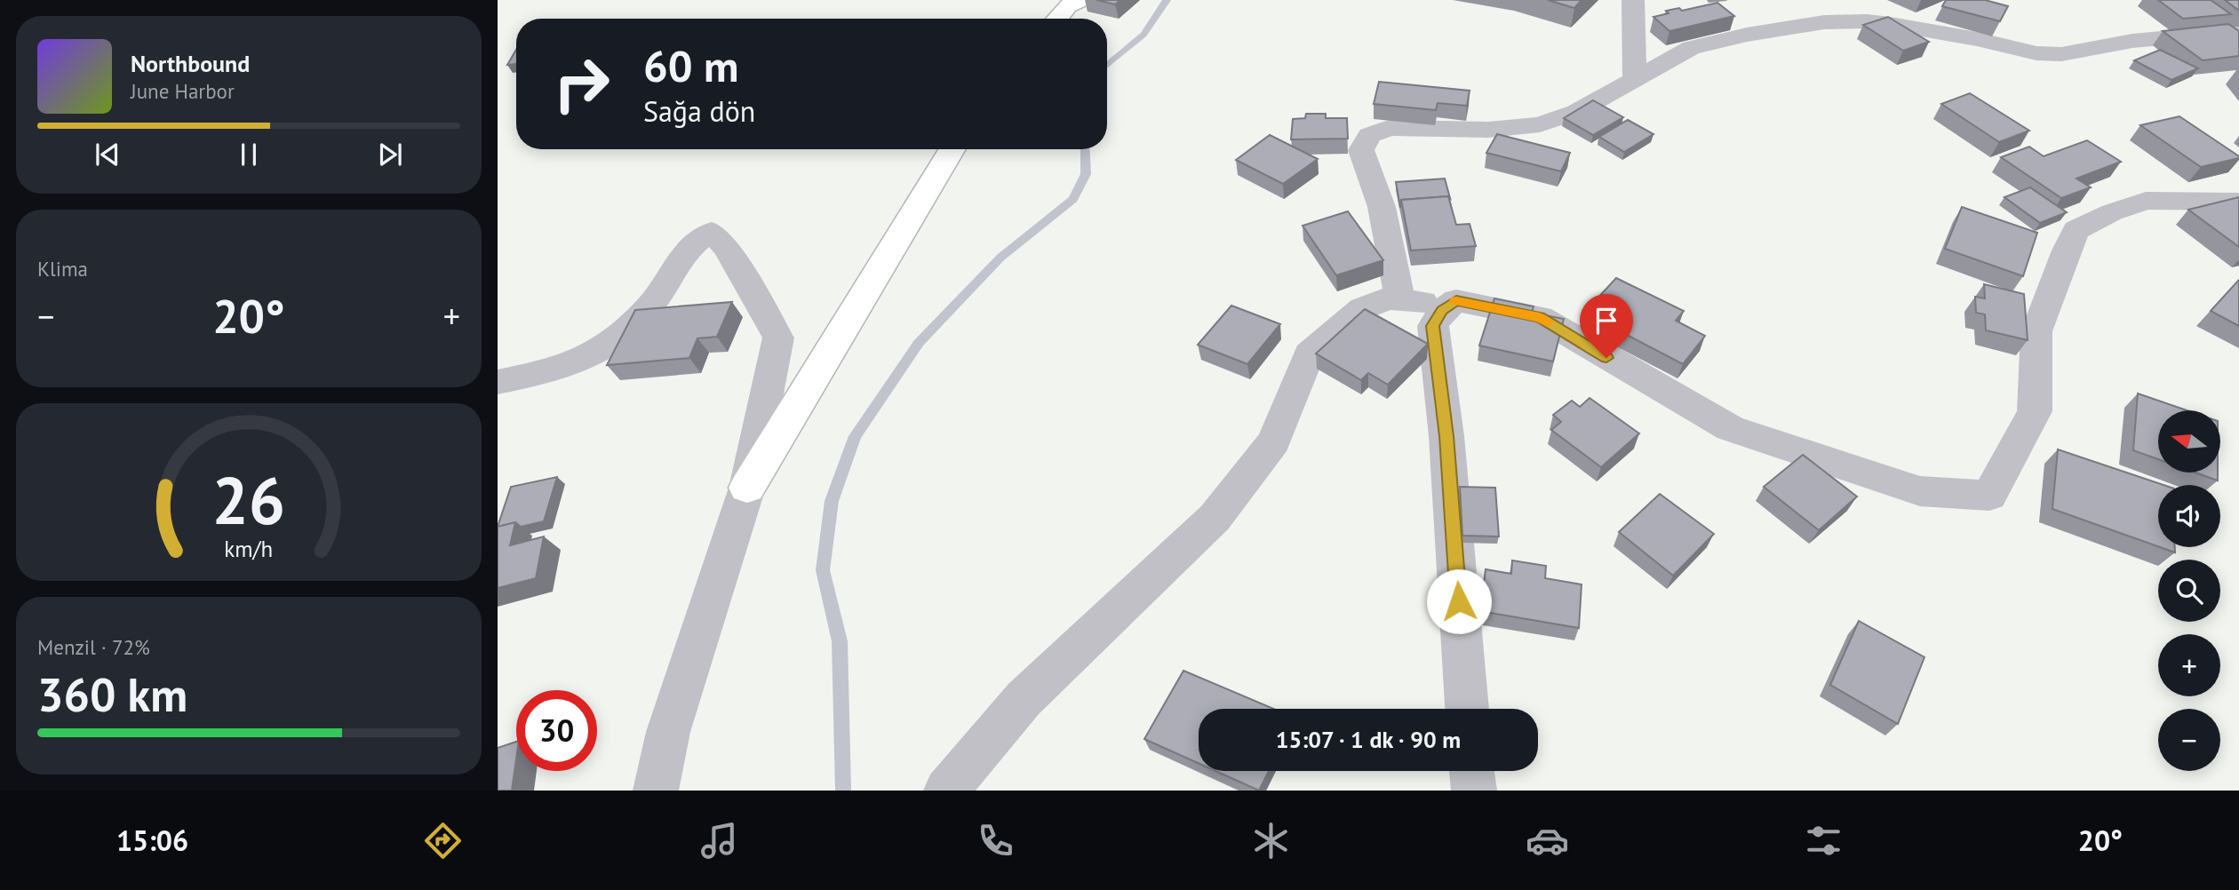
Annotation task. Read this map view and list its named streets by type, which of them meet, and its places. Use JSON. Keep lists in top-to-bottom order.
{
  "north": "left",
  "page": {
    "turn": ["60 m", "Sağa dön"],
    "song": ["Northbound", "June Harbor"],
    "tile": [
      "Klima",
      ["Menzil · 72%", "360 km"]
    ],
    "heat": ["−", "20°", "+"],
    "map_buttons": ["+", "−"],
    "limit": "30",
    "trip": "15:07 · 1 dk · 90 m",
    "tabs": ["15:06", "20°"],
    "gauge": ["26", "km/h"]
  }
}
